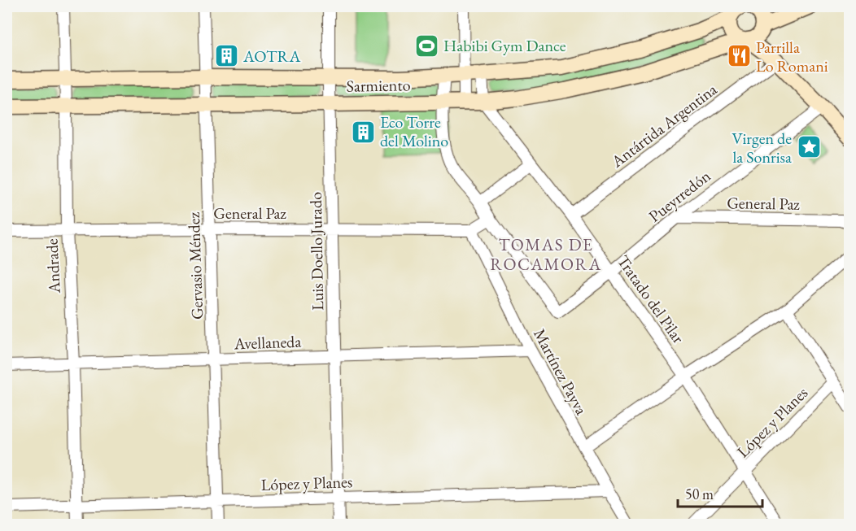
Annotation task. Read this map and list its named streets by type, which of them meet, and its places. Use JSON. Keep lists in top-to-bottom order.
{
  "streets": {
    "main road": ["Sarmiento"],
    "street": [
      "Antártida Argentina",
      "Pueyrredón",
      "General Paz",
      "Luis Doello Jurado",
      "Andrade",
      "Gervasio Méndez",
      "Tratado del Pilar",
      "Avellaneda",
      "Martínez Payva",
      "López y Planes"
    ]
  },
  "crossings": [
    ["Sarmiento", "Luis Doello Jurado"],
    ["Sarmiento", "Andrade"],
    ["Sarmiento", "Gervasio Méndez"],
    ["Sarmiento", "Tratado del Pilar"],
    ["Antártida Argentina", "Tratado del Pilar"],
    ["Pueyrredón", "General Paz"],
    ["Pueyrredón", "Tratado del Pilar"],
    ["General Paz", "Luis Doello Jurado"],
    ["General Paz", "Andrade"],
    ["General Paz", "Gervasio Méndez"],
    ["General Paz", "Martínez Payva"],
    ["Luis Doello Jurado", "Avellaneda"],
    ["Luis Doello Jurado", "López y Planes"],
    ["Andrade", "Avellaneda"],
    ["Andrade", "López y Planes"],
    ["Gervasio Méndez", "Avellaneda"],
    ["Gervasio Méndez", "López y Planes"],
    ["Tratado del Pilar", "López y Planes"],
    ["Avellaneda", "Martínez Payva"],
    ["Martínez Payva", "López y Planes"]
  ],
  "districts": ["TOMAS DE ROCAMORA"],
  "places": {
    "sports": ["Habibi Gym Dance"],
    "building": ["AOTRA", "Eco Torre del Molino"],
    "restaurant": ["Parrilla Lo Romani"],
    "place": ["Virgen de la Sonrisa"]
  },
  "scale_bar": "50 m"
}
